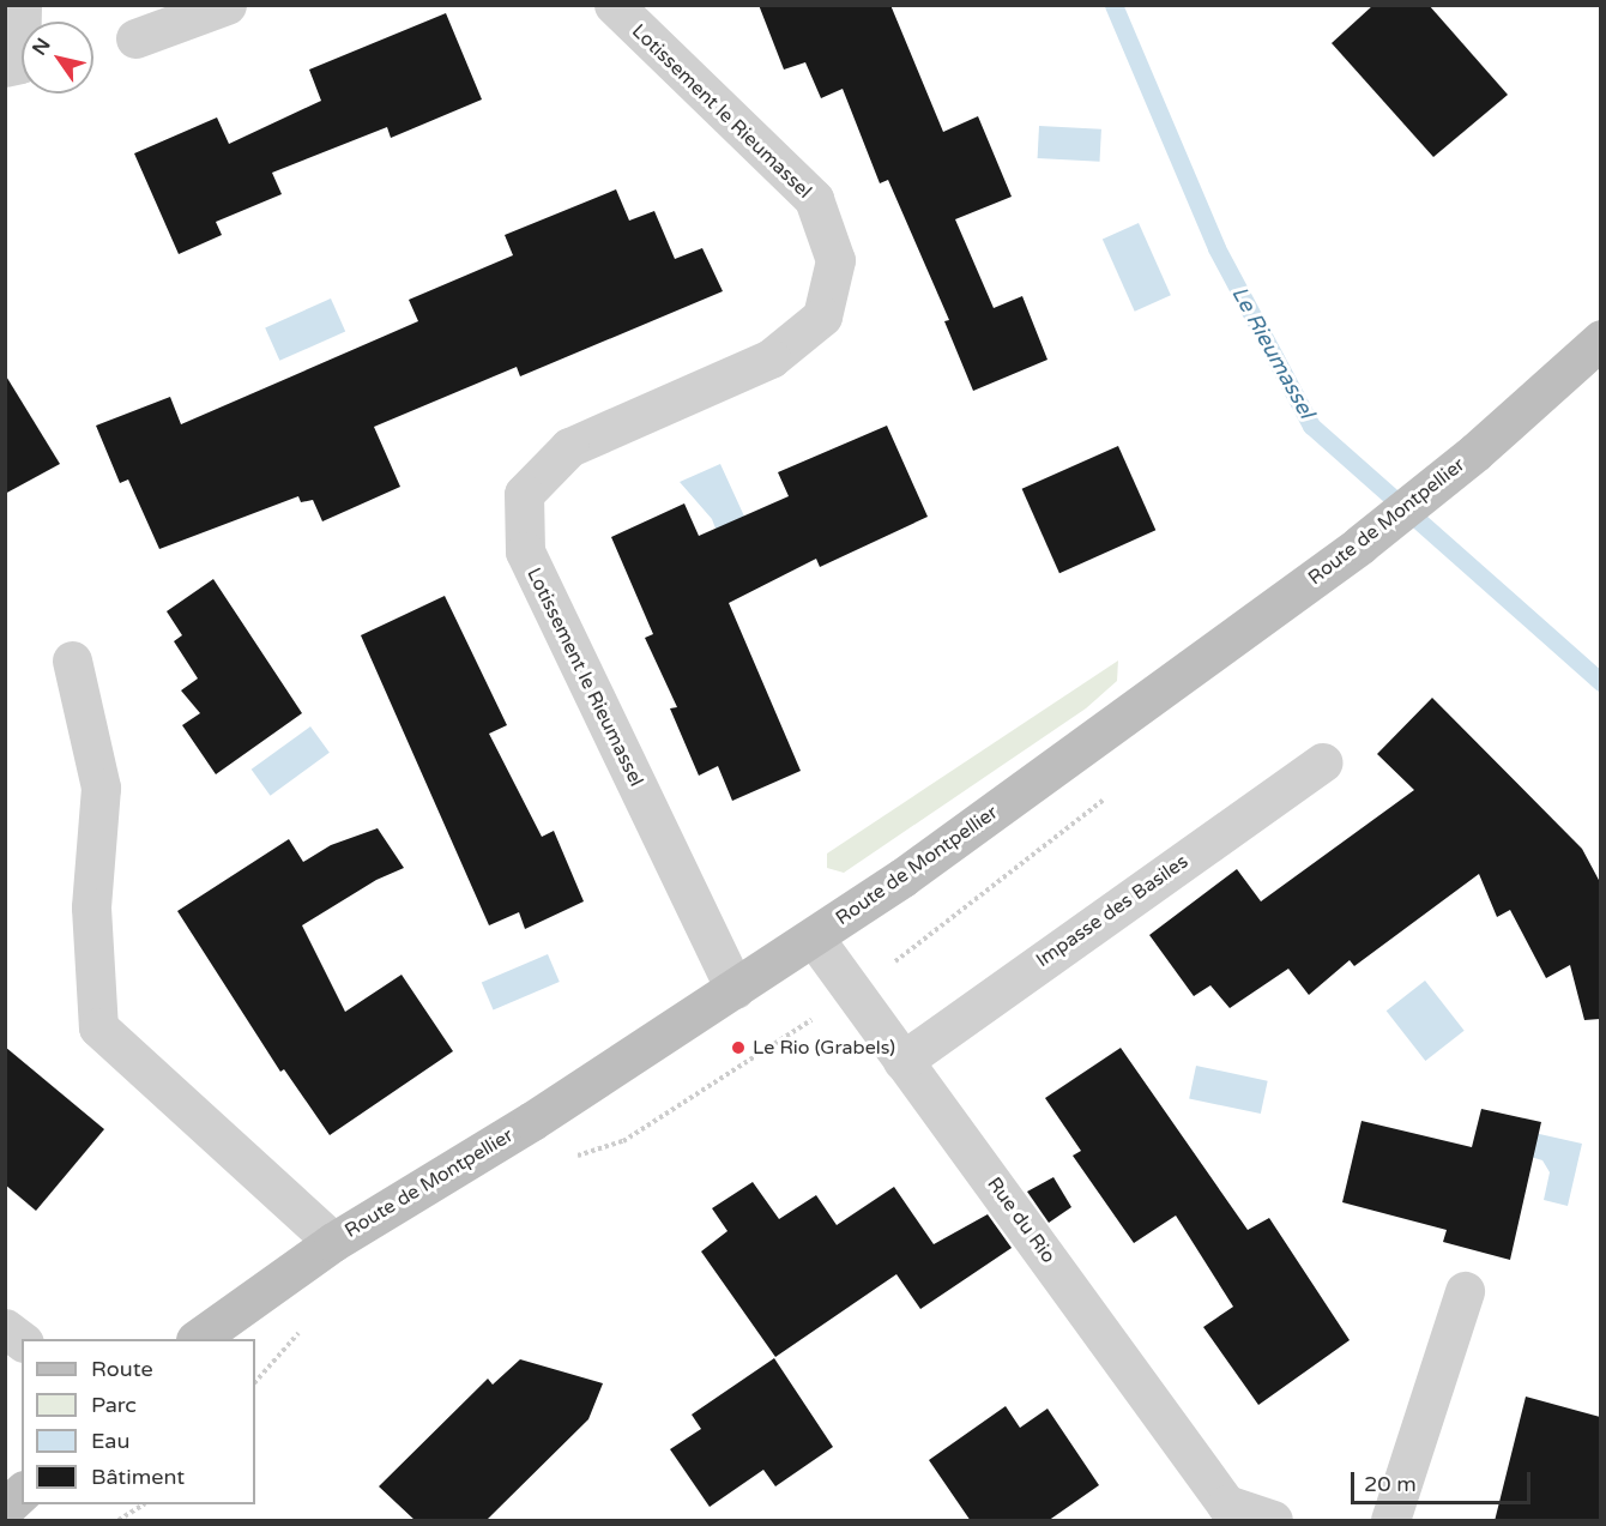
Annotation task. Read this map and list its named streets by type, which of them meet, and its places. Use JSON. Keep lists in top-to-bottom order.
{
  "streets": {
    "street": [
      "Lotissement le Rieumassel",
      "Route de Montpellier",
      "Impasse des Basiles",
      "Rue du Rio"
    ]
  },
  "crossings": [
    ["Lotissement le Rieumassel", "Route de Montpellier"],
    ["Route de Montpellier", "Rue du Rio"],
    ["Impasse des Basiles", "Rue du Rio"]
  ],
  "water": ["Le Rieumassel"],
  "places": ["Le Rio (Grabels)"],
  "legend": [
    "Route",
    "Parc",
    "Eau",
    "Bâtiment"
  ],
  "scale_bar": "20 m",
  "north": "top left"
}
